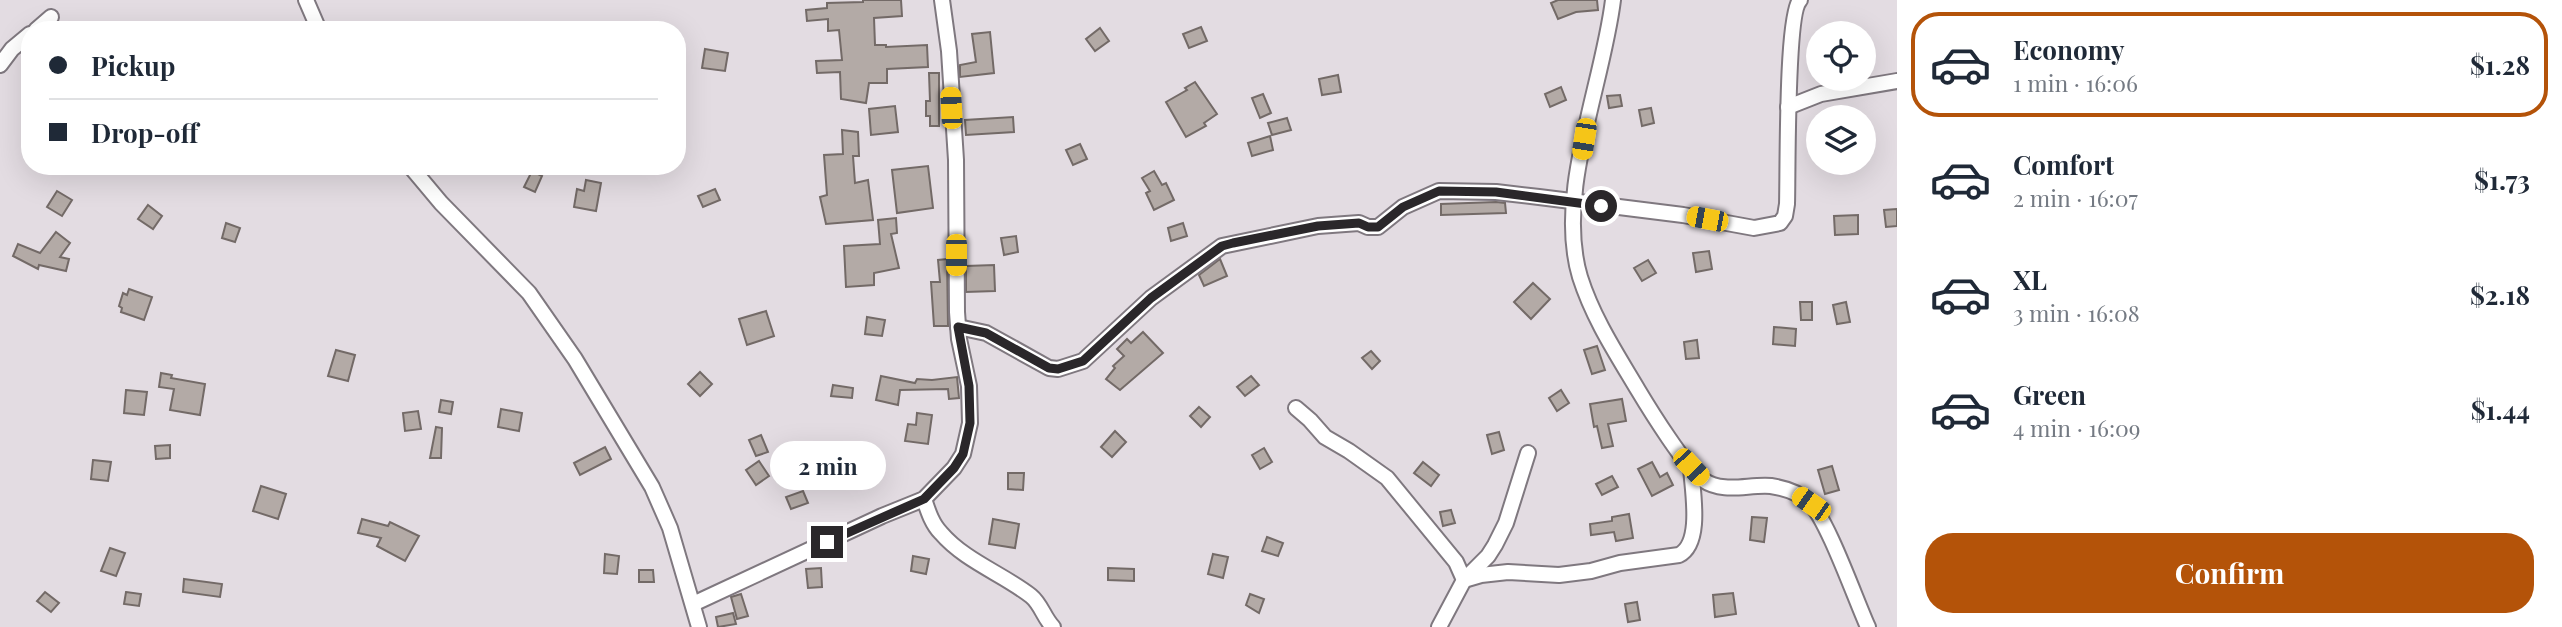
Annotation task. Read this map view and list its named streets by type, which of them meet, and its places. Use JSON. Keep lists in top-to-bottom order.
{
  "page": {
    "list": [
      {
        "name": "Economy",
        "note": "1 min · 16:06",
        "value": "$1.28"
      },
      {
        "name": "Comfort",
        "note": "2 min · 16:07",
        "value": "$1.73"
      },
      {
        "name": "XL",
        "note": "3 min · 16:08",
        "value": "$2.18"
      },
      {
        "name": "Green",
        "note": "4 min · 16:09",
        "value": "$1.44"
      }
    ],
    "banner": ["Pickup", "Drop-off"],
    "bubble": "2 min",
    "buttons": "Confirm"
  }
}
